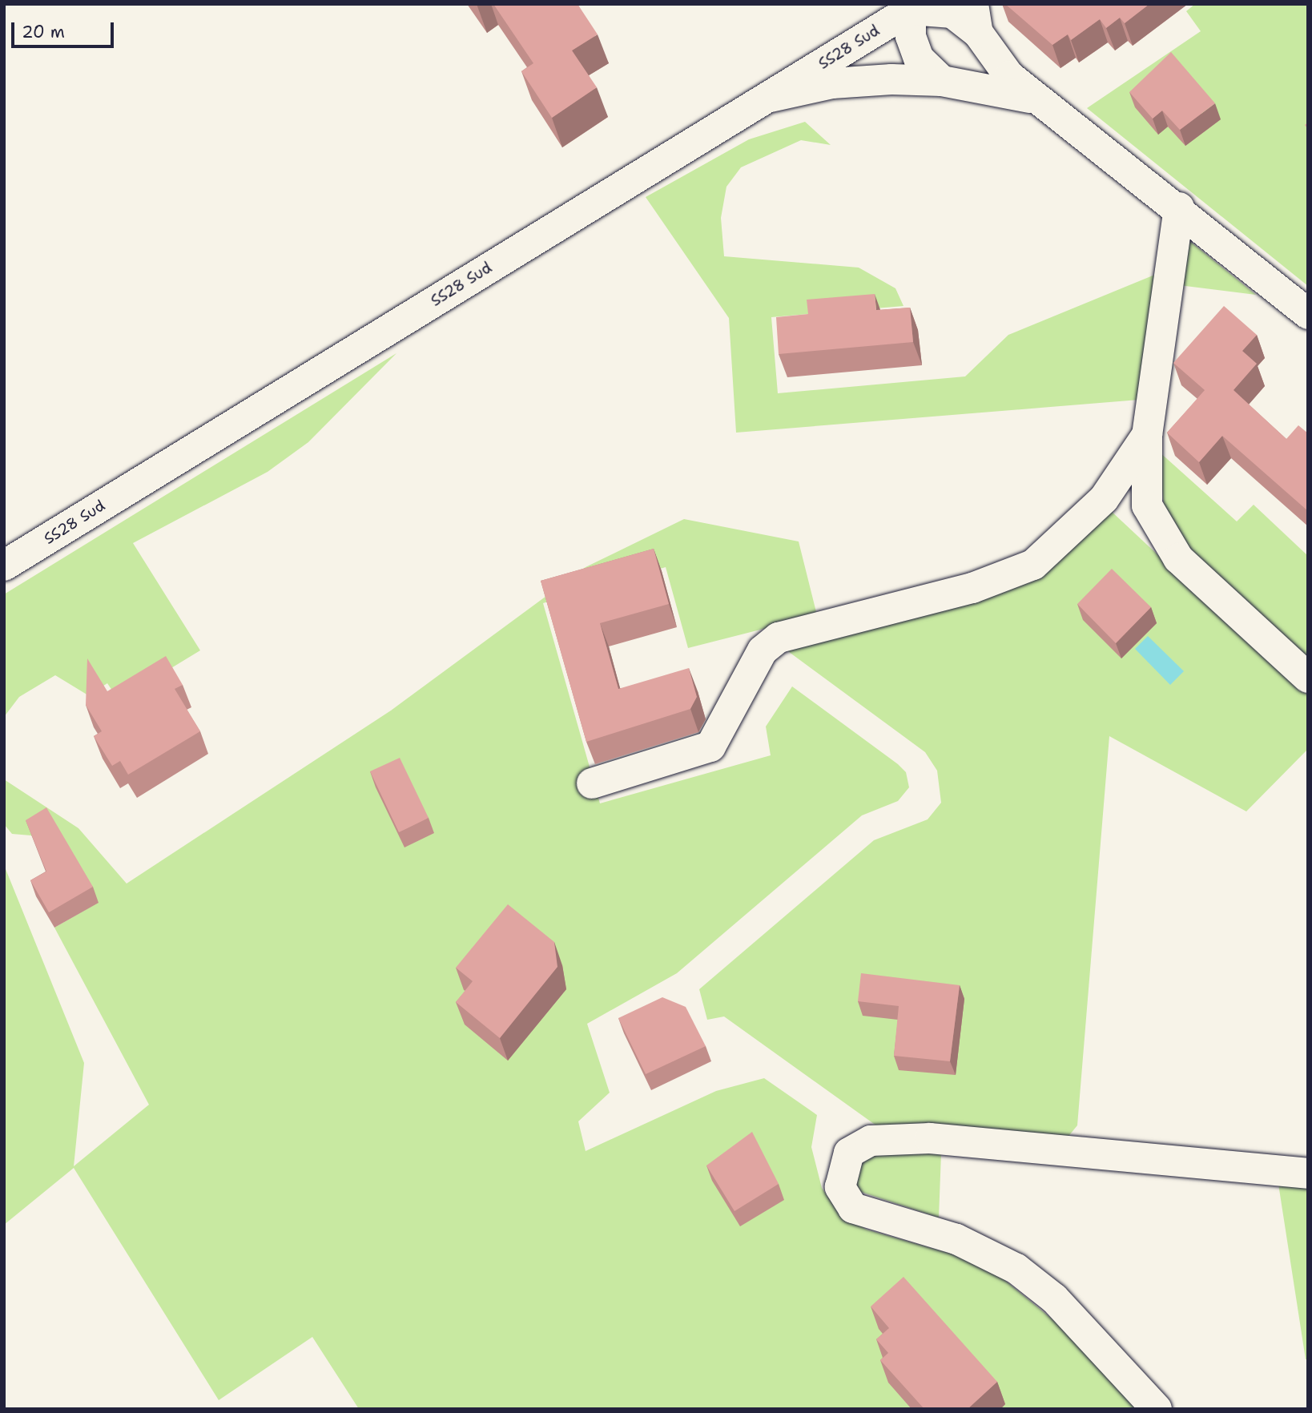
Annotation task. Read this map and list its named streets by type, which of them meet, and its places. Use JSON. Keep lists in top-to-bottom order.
{
  "streets": {
    "street": ["SS28 Sud"]
  },
  "scale_bar": "20 m"
}
